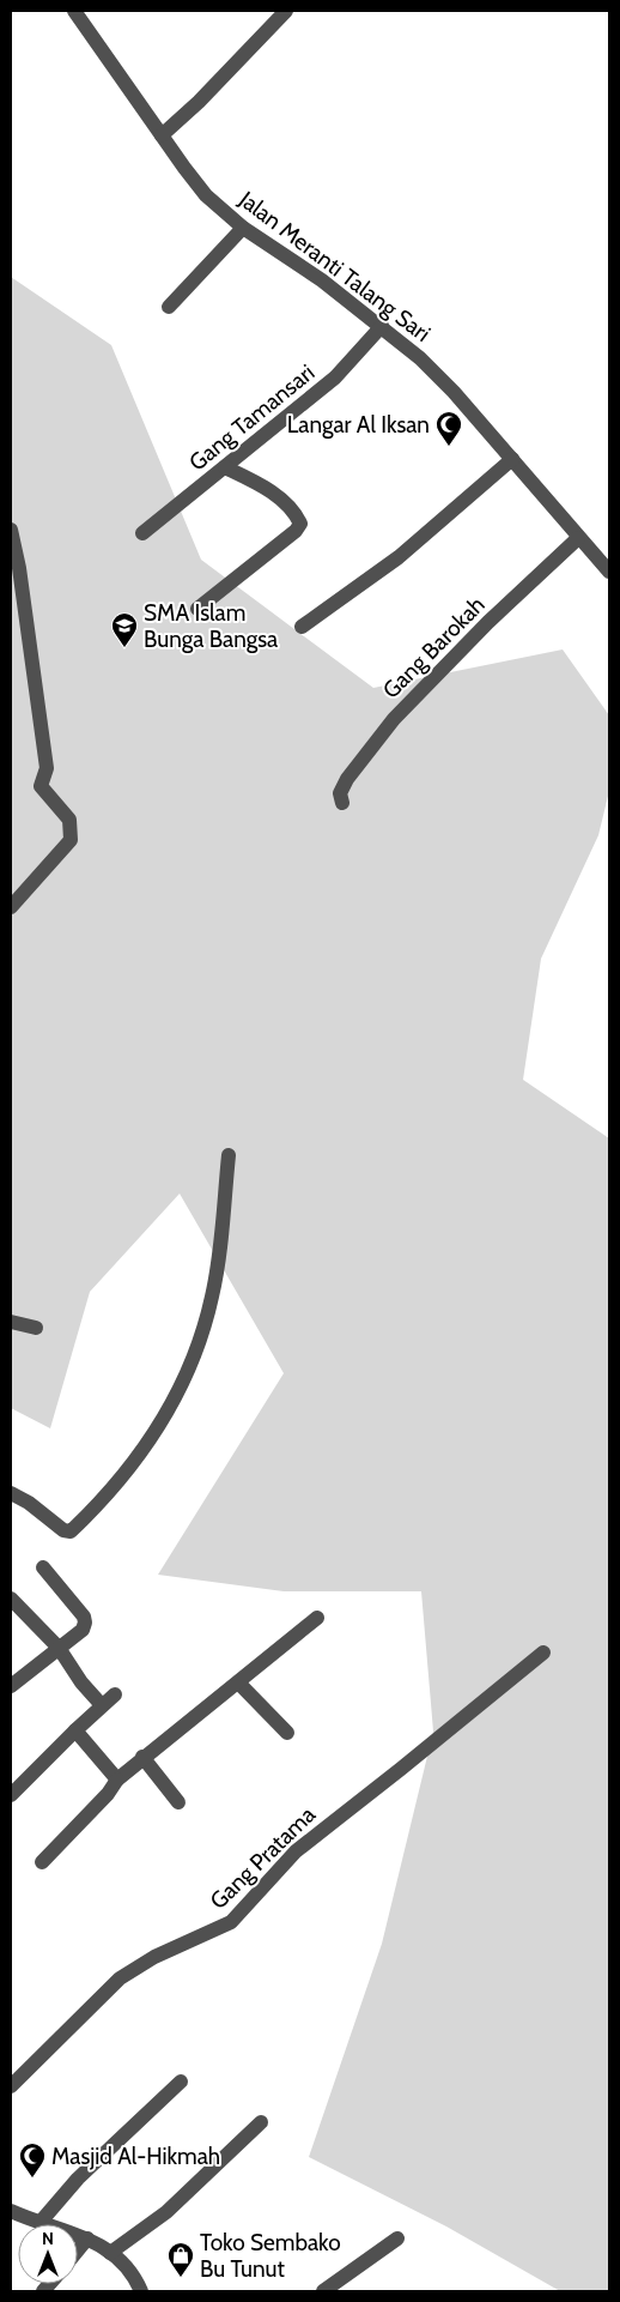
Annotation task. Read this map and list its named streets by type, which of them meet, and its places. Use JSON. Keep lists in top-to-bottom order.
{
  "streets": {
    "street": [
      "Jalan Meranti Talang Sari",
      "Gang Tamansari",
      "Gang Barokah",
      "Gang Pratama"
    ]
  },
  "crossings": [
    ["Jalan Meranti Talang Sari", "Gang Tamansari"],
    ["Jalan Meranti Talang Sari", "Gang Barokah"]
  ],
  "places": {
    "mosque": ["Langar Al Iksan", "Masjid Al-Hikmah"],
    "school or university": ["SMA Islam Bunga Bangsa"],
    "shop": ["Toko Sembako Bu Tunut"]
  },
  "north": "top"
}
